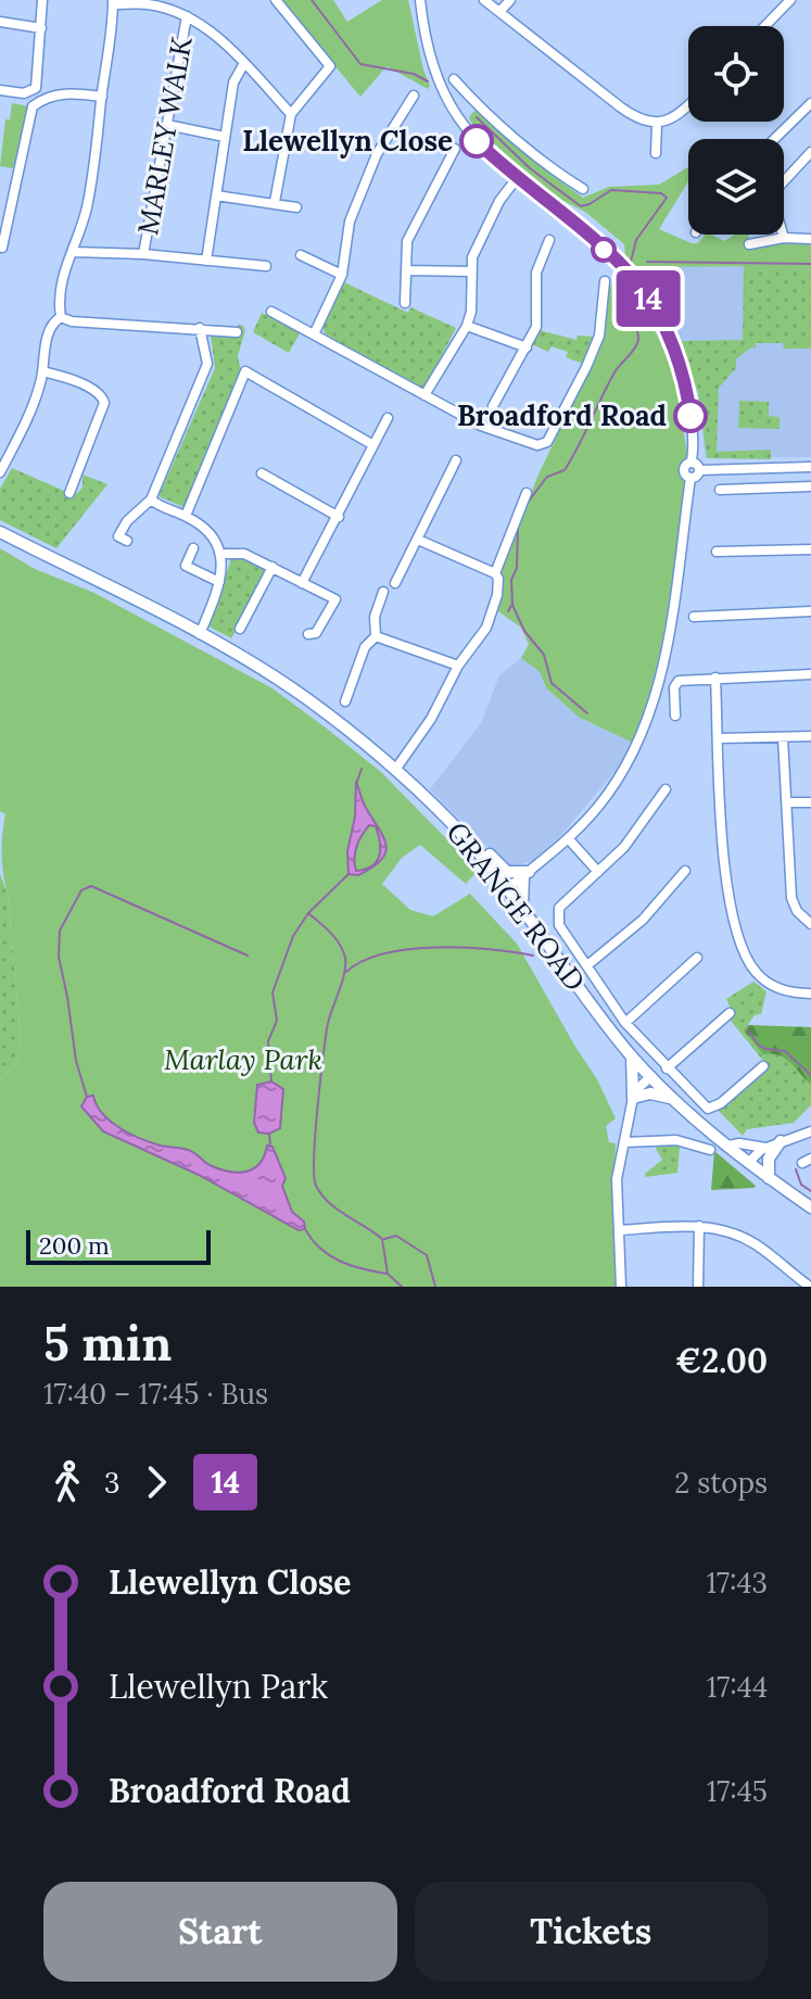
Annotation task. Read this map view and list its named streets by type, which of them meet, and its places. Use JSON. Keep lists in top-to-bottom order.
{
  "streets": {
    "main road": ["GRANGE ROAD"],
    "street": ["MARLEY WALK"]
  },
  "parks": ["Marlay Park"],
  "places": ["Llewellyn Close", "Broadford Road"],
  "lines": ["bus line 14"],
  "scale_bar": "200 m",
  "page": {
    "on_map": "14",
    "scale": "200 m",
    "heading": ["5 min", "17:40 – 17:45 · Bus", "€2.00"],
    "legs": ["3", "14", "2 stops"],
    "list": [
      {
        "name": "Llewellyn Close",
        "value": "17:43"
      },
      {
        "name": "Llewellyn Park",
        "value": "17:44"
      },
      {
        "name": "Broadford Road",
        "value": "17:45"
      }
    ],
    "buttons": ["Start", "Tickets"]
  }
}
